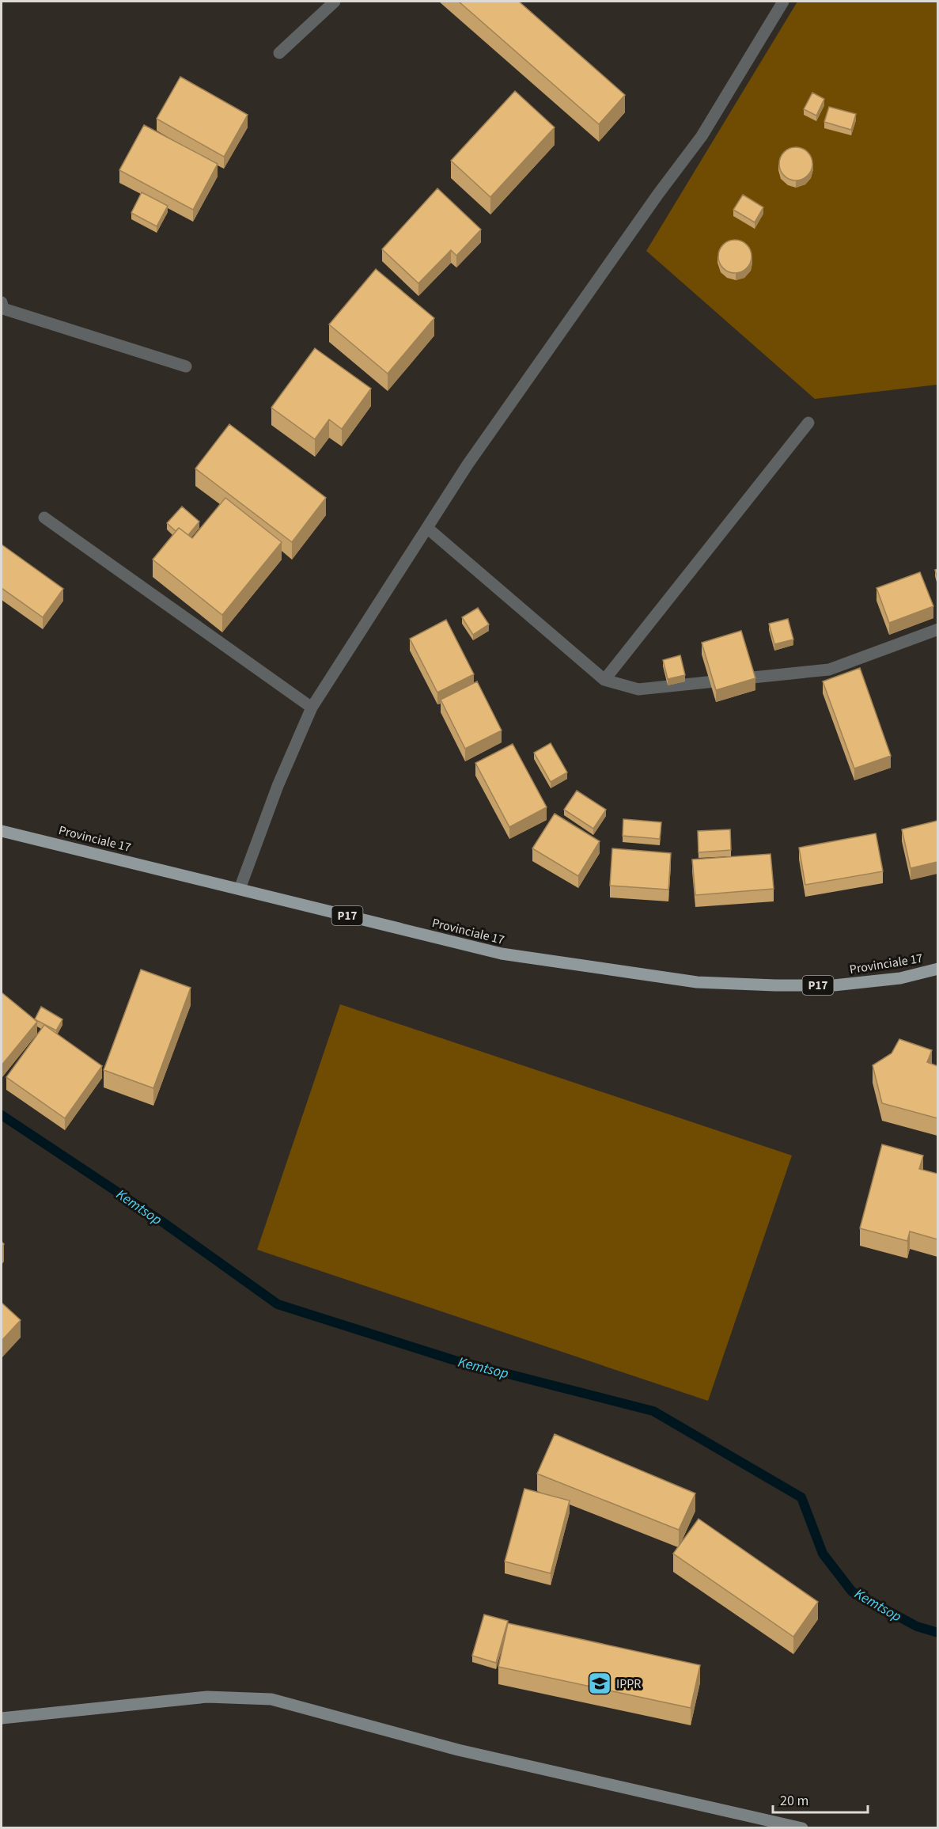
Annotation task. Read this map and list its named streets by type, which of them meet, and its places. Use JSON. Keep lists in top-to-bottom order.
{
  "streets": {
    "main road": ["Provinciale 17", "P17"]
  },
  "water": ["Kemtsop"],
  "places": {
    "school or university": ["IPPR"]
  },
  "scale_bar": "20 m"
}
